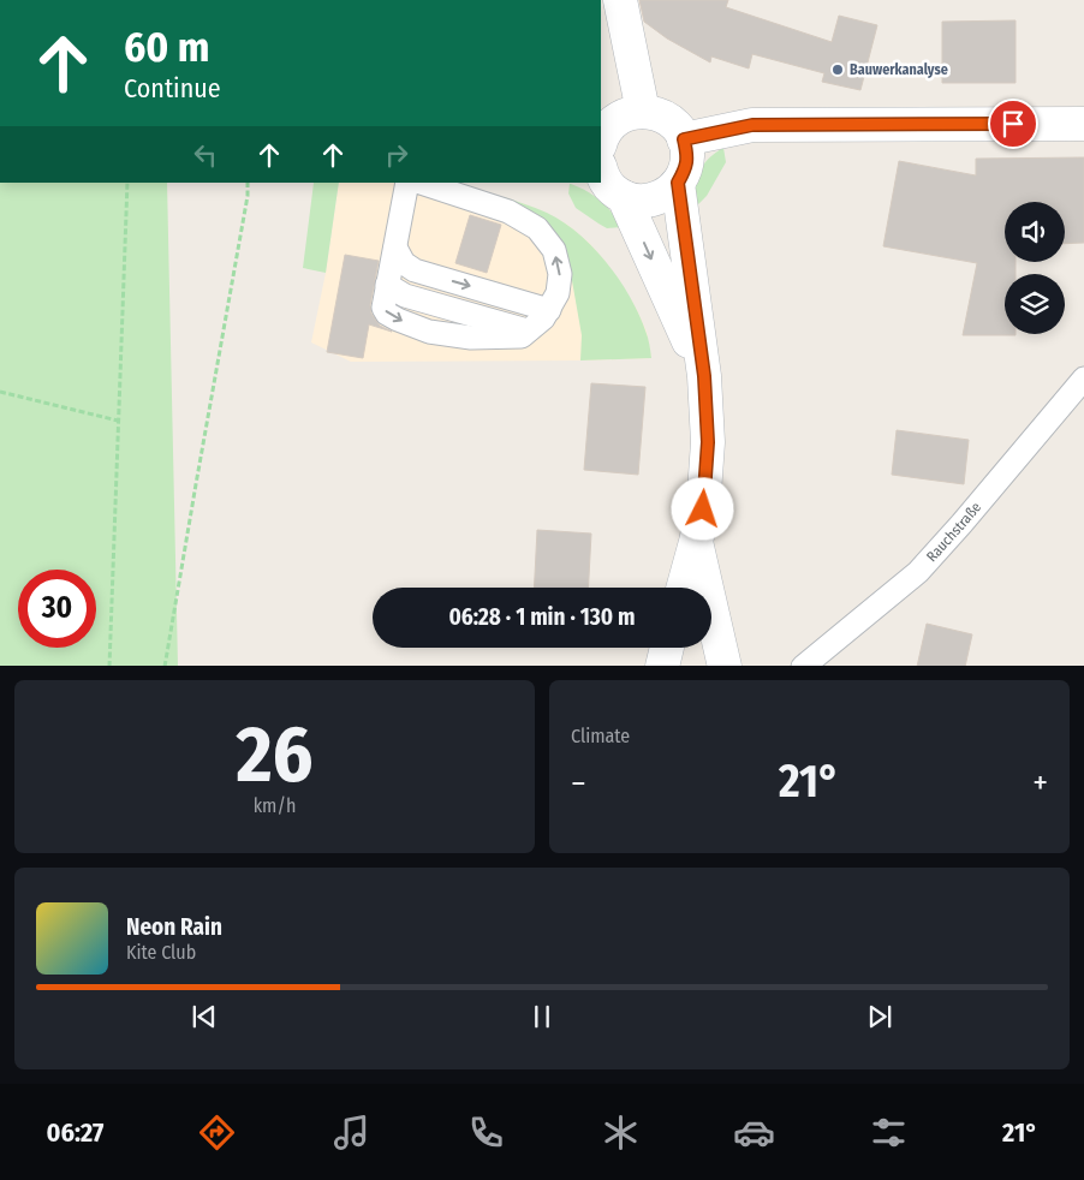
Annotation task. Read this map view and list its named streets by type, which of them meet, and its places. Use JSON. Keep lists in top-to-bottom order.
{
  "streets": {
    "lane": ["Rauchstraße"]
  },
  "places": ["Bauwerkanalyse"],
  "page": {
    "turn": ["60 m", "Continue"],
    "limit": "30",
    "trip": "06:28 · 1 min · 130 m",
    "tile": [
      ["26", "km/h"],
      "Climate"
    ],
    "heat": ["−", "21°", "+"],
    "song": ["Neon Rain", "Kite Club"],
    "tabs": ["06:27", "21°"]
  }
}
